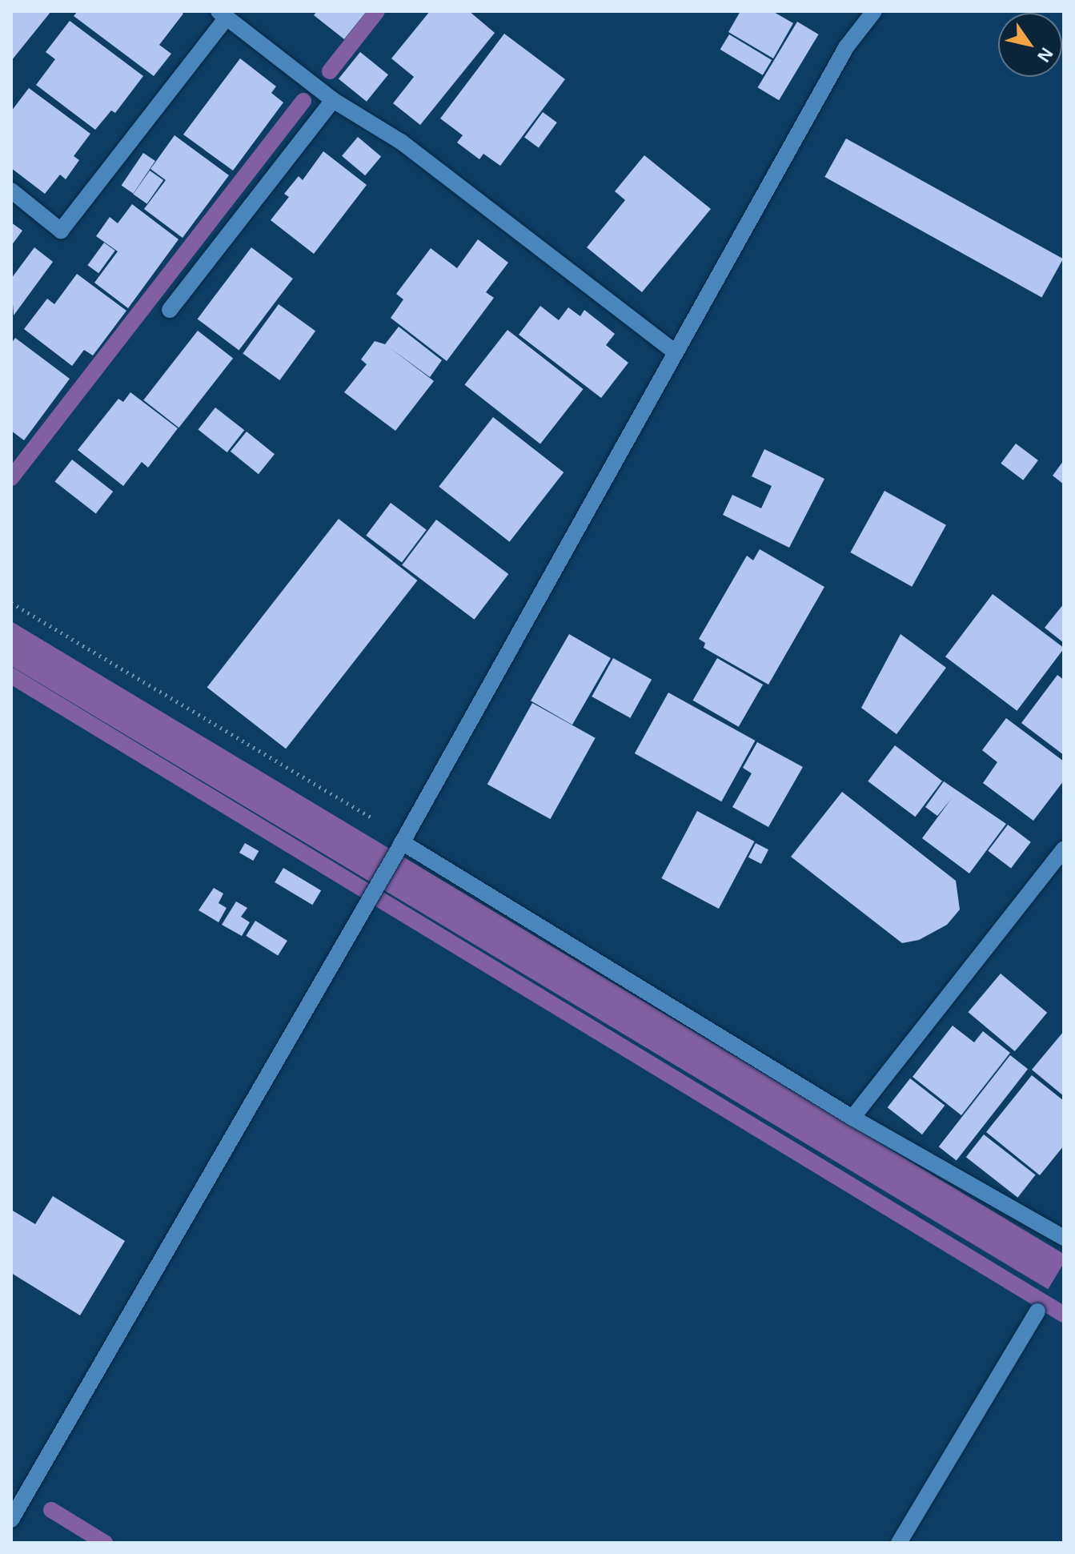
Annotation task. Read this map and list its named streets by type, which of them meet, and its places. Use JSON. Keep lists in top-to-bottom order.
{
  "north": "bottom right"
}
